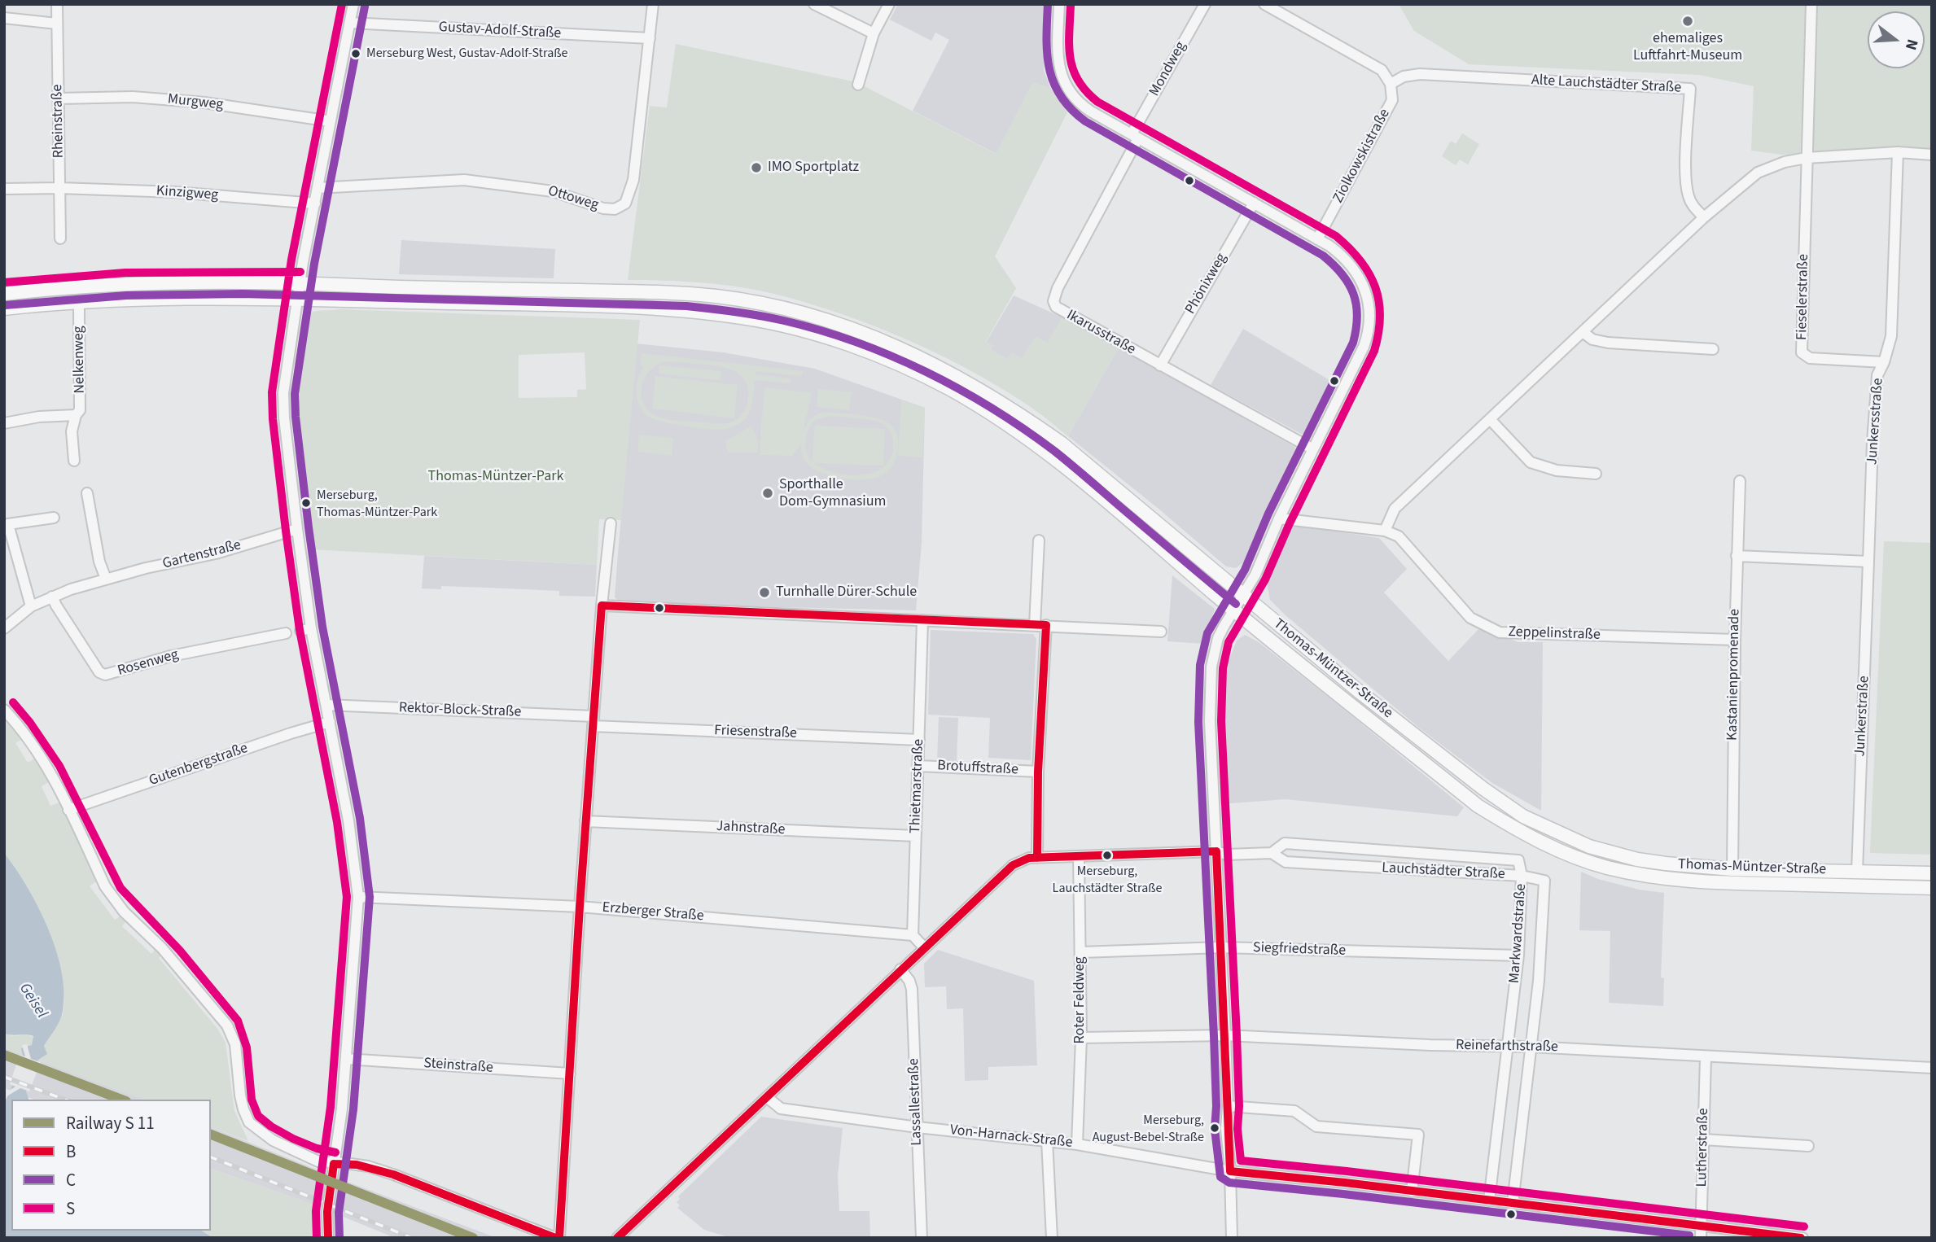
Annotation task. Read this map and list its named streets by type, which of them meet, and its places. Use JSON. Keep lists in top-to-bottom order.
{
  "streets": {
    "main road": ["Thomas-Müntzer-Straße"],
    "street": [
      "Gustav-Adolf-Straße",
      "Mondweg",
      "Alte Lauchstädter Straße",
      "Murgweg",
      "Rheinstraße",
      "Ziolkowskistraße",
      "Kinzigweg",
      "Ottoweg",
      "Phönixweg",
      "Fieselerstraße",
      "Ikarusstraße",
      "Nelkenweg",
      "Junkersstraße",
      "Gartenstraße",
      "Zeppelinstraße",
      "Rosenweg",
      "Kastanienpromenade",
      "Rektor-Block-Straße",
      "Junkerstraße",
      "Friesenstraße",
      "Gutenbergstraße",
      "Brotuffstraße",
      "Thietmarstraße",
      "Jahnstraße",
      "Lauchstädter Straße",
      "Erzberger Straße",
      "Markwardstraße",
      "Siegfriedstraße",
      "Roter Feldweg",
      "Reinefarthstraße",
      "Steinstraße",
      "Lassallestraße",
      "Von-Harnack-Straße",
      "Lutherstraße"
    ]
  },
  "crossings": [
    ["Gustav-Adolf-Straße", "Ottoweg"],
    ["Mondweg", "Ikarusstraße"],
    ["Alte Lauchstädter Straße", "Ziolkowskistraße"],
    ["Murgweg", "Rheinstraße"],
    ["Rheinstraße", "Kinzigweg"],
    ["Phönixweg", "Ikarusstraße"],
    ["Fieselerstraße", "Junkersstraße"],
    ["Junkersstraße", "Junkerstraße"],
    ["Gartenstraße", "Rosenweg"],
    ["Zeppelinstraße", "Kastanienpromenade"],
    ["Thomas-Müntzer-Straße", "Kastanienpromenade"],
    ["Thomas-Müntzer-Straße", "Junkerstraße"],
    ["Rektor-Block-Straße", "Friesenstraße"],
    ["Friesenstraße", "Thietmarstraße"],
    ["Brotuffstraße", "Thietmarstraße"],
    ["Brotuffstraße", "Lauchstädter Straße"],
    ["Thietmarstraße", "Jahnstraße"],
    ["Thietmarstraße", "Erzberger Straße"],
    ["Lauchstädter Straße", "Markwardstraße"],
    ["Lauchstädter Straße", "Roter Feldweg"],
    ["Lauchstädter Straße", "Lassallestraße"],
    ["Lauchstädter Straße", "Von-Harnack-Straße"],
    ["Markwardstraße", "Siegfriedstraße"],
    ["Markwardstraße", "Reinefarthstraße"],
    ["Markwardstraße", "Von-Harnack-Straße"],
    ["Siegfriedstraße", "Roter Feldweg"],
    ["Roter Feldweg", "Reinefarthstraße"],
    ["Roter Feldweg", "Von-Harnack-Straße"],
    ["Reinefarthstraße", "Lutherstraße"],
    ["Lassallestraße", "Von-Harnack-Straße"],
    ["Von-Harnack-Straße", "Lutherstraße"]
  ],
  "water": ["Geisel"],
  "parks": ["Thomas-Müntzer-Park"],
  "places": [
    "ehemaliges Luftfahrt-Museum",
    "Merseburg West, Gustav-Adolf-Straße",
    "IMO Sportplatz",
    "Sporthalle Dom-Gymnasium",
    "Merseburg, Thomas-Müntzer-Park",
    "Turnhalle Dürer-Schule",
    "Merseburg, Lauchstädter Straße",
    "Merseburg, August-Bebel-Straße"
  ],
  "lines": ["transit line C", "transit line S", "transit line B"],
  "legend": [
    "Railway S 11",
    "B",
    "C",
    "S"
  ],
  "north": "right"
}
